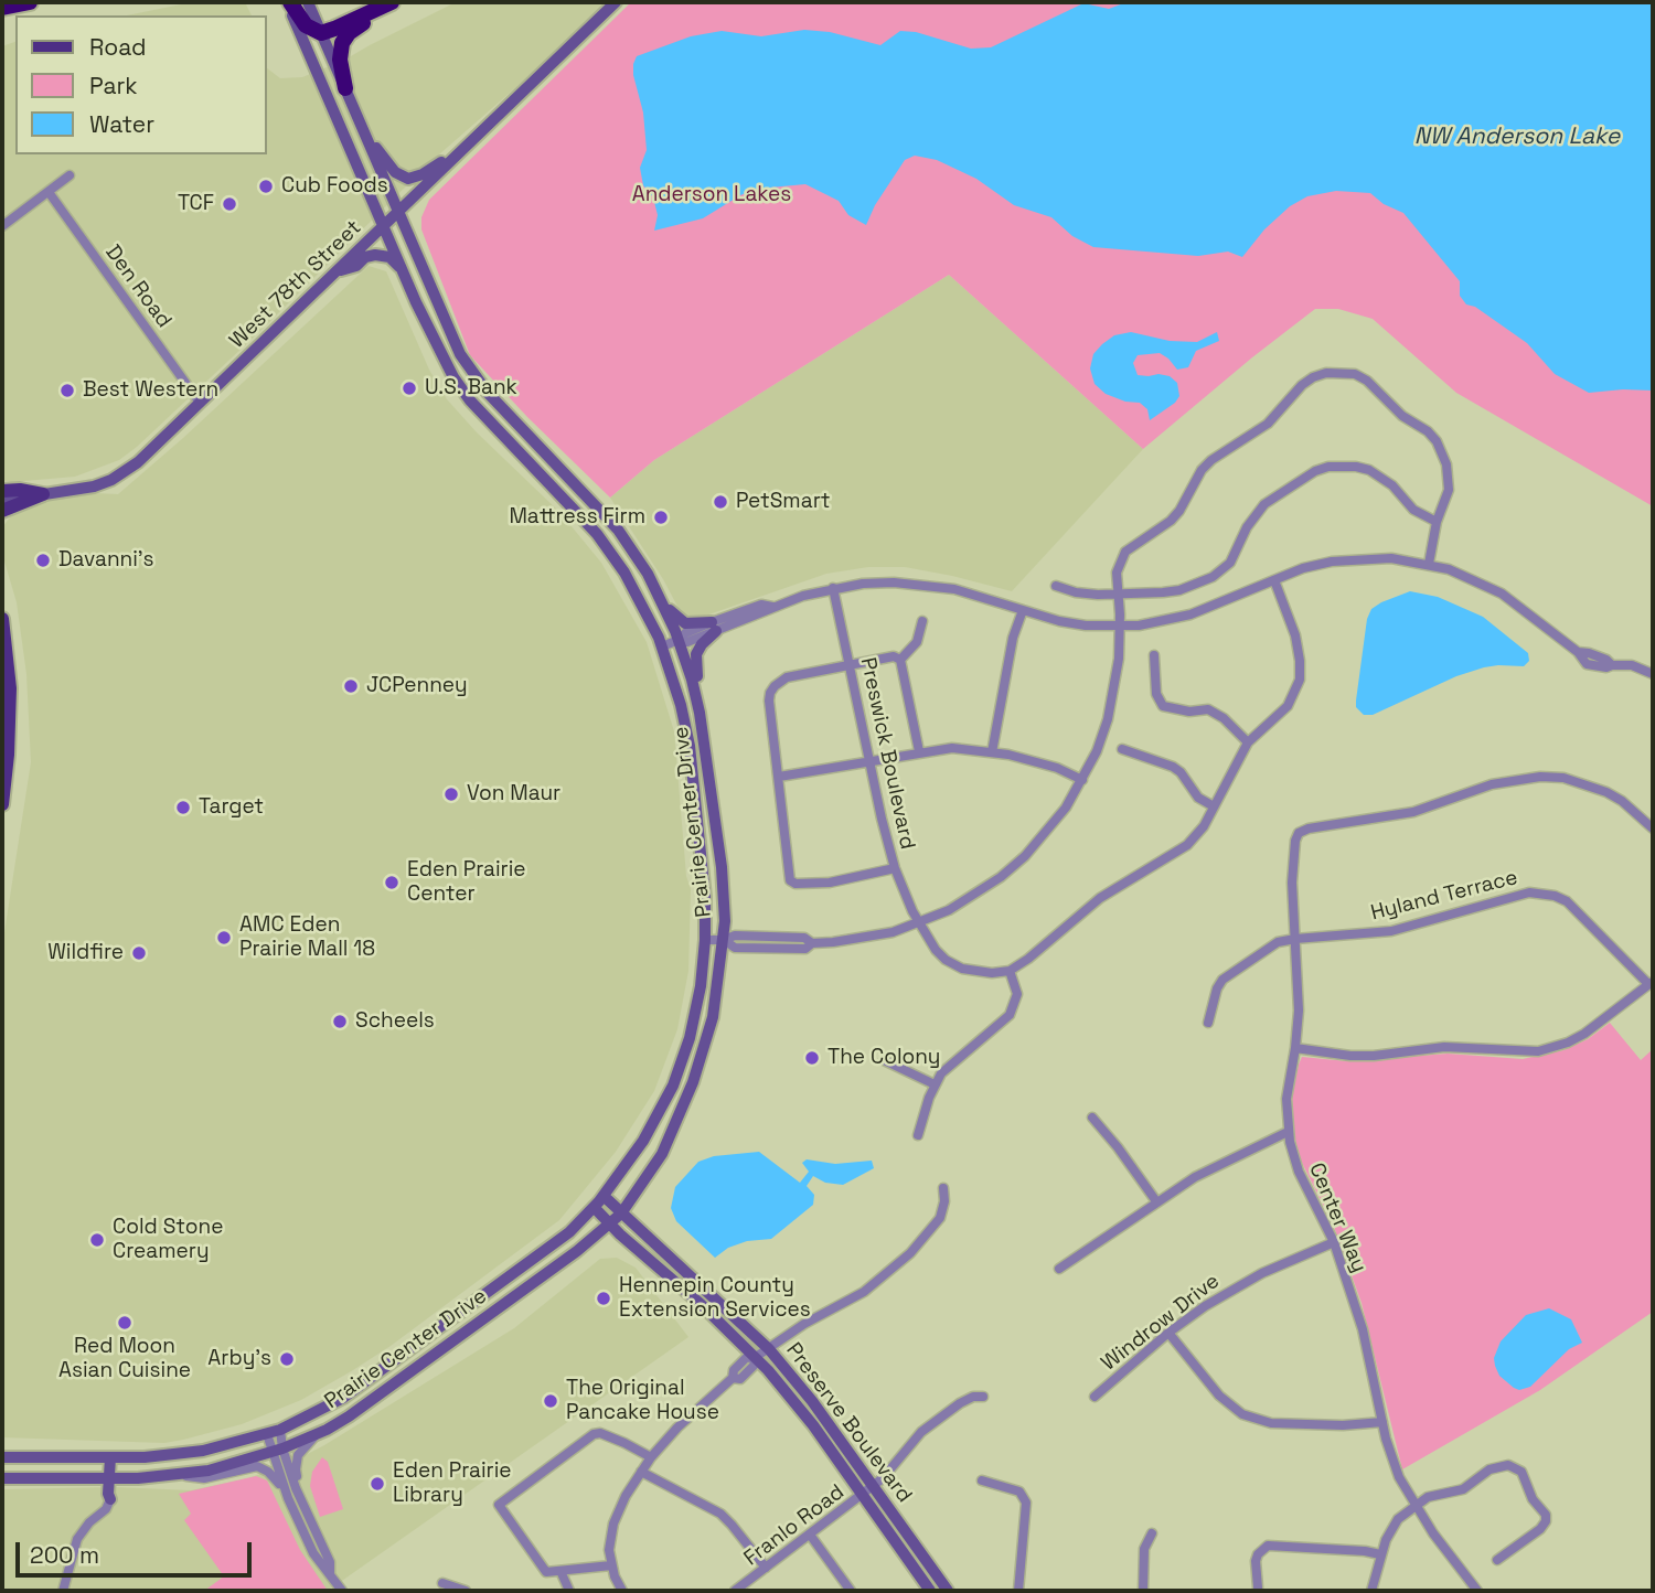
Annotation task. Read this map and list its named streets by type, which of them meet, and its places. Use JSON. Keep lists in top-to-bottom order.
{
  "streets": {
    "main road": ["West 78th Street", "Prairie Center Drive", "Preserve Boulevard"],
    "street": [
      "Den Road",
      "Preswick Boulevard",
      "Hyland Terrace",
      "Center Way",
      "Windrow Drive",
      "Franlo Road"
    ]
  },
  "crossings": [
    ["West 78th Street", "Den Road"],
    ["West 78th Street", "Prairie Center Drive"],
    ["Prairie Center Drive", "Preserve Boulevard"],
    ["Hyland Terrace", "Center Way"],
    ["Center Way", "Windrow Drive"],
    ["Preserve Boulevard", "Franlo Road"]
  ],
  "water": ["NW Anderson Lake"],
  "parks": ["Anderson Lakes"],
  "places": [
    "Cub Foods",
    "TCF",
    "U.S. Bank",
    "Best Western",
    "PetSmart",
    "Mattress Firm",
    "Davanni's",
    "JCPenney",
    "Von Maur",
    "Target",
    "Eden Prairie Center",
    "AMC Eden Prairie Mall 18",
    "Wildfire",
    "Scheels",
    "The Colony",
    "Cold Stone Creamery",
    "Hennepin County Extension Services",
    "Red Moon Asian Cuisine",
    "Arby's",
    "The Original Pancake House",
    "Eden Prairie Library"
  ],
  "legend": ["Road", "Park", "Water"],
  "scale_bar": "200 m"
}
